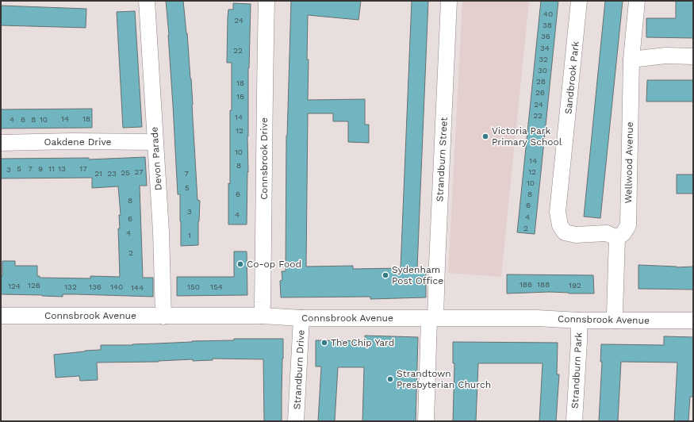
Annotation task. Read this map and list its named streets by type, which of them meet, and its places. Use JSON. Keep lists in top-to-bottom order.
{
  "streets": {
    "street": [
      "Sandbrook Park",
      "Oakdene Drive",
      "Devon Parade",
      "Connsbrook Drive",
      "Strandburn Street",
      "Wellwood Avenue",
      "Connsbrook Avenue",
      "Strandburn Drive",
      "Strandburn Park"
    ]
  },
  "crossings": [
    ["Sandbrook Park", "Wellwood Avenue"],
    ["Oakdene Drive", "Devon Parade"],
    ["Devon Parade", "Connsbrook Avenue"],
    ["Connsbrook Drive", "Connsbrook Avenue"],
    ["Strandburn Street", "Connsbrook Avenue"],
    ["Connsbrook Avenue", "Strandburn Drive"],
    ["Connsbrook Avenue", "Strandburn Park"]
  ],
  "places": [
    "Victoria Park Primary School",
    "Co-op Food",
    "Sydenham Post Office",
    "The Chip Yard",
    "Strandtown Presbyterian Church"
  ],
  "house_numbers": [
    "40",
    "24",
    "38",
    "36",
    "34",
    "22",
    "32",
    "30",
    "28",
    "18",
    "26",
    "16",
    "24",
    "22",
    "14",
    "14",
    "18",
    "4",
    "6",
    "8",
    "10",
    "12",
    "10",
    "14",
    "8",
    "5",
    "7",
    "9",
    "11",
    "13",
    "17",
    "3",
    "27",
    "12",
    "25",
    "21",
    "23",
    "7",
    "10",
    "5",
    "6",
    "8",
    "8",
    "6",
    "3",
    "4",
    "4",
    "6",
    "2",
    "4",
    "1",
    "2",
    "186",
    "188",
    "126",
    "192",
    "124",
    "132",
    "136",
    "140",
    "150",
    "154",
    "144"
  ]
}
